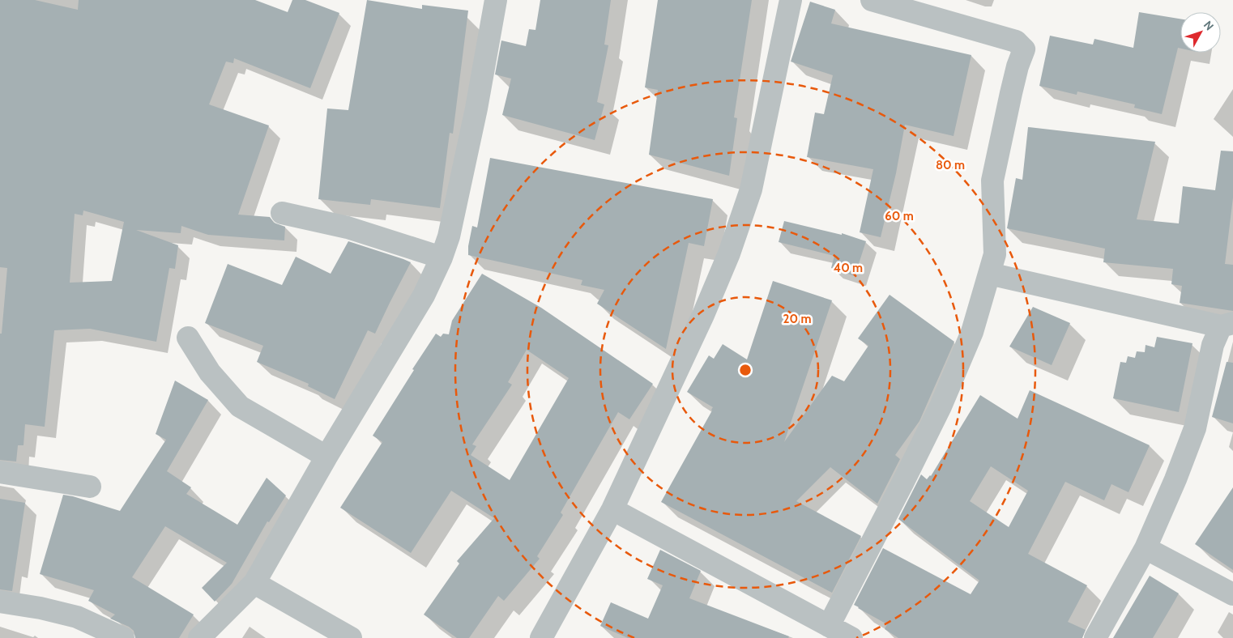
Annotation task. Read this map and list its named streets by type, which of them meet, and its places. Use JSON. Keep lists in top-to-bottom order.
{
  "north": "top right",
  "rings": [
    "80 m",
    "60 m",
    "40 m",
    "20 m"
  ]
}
